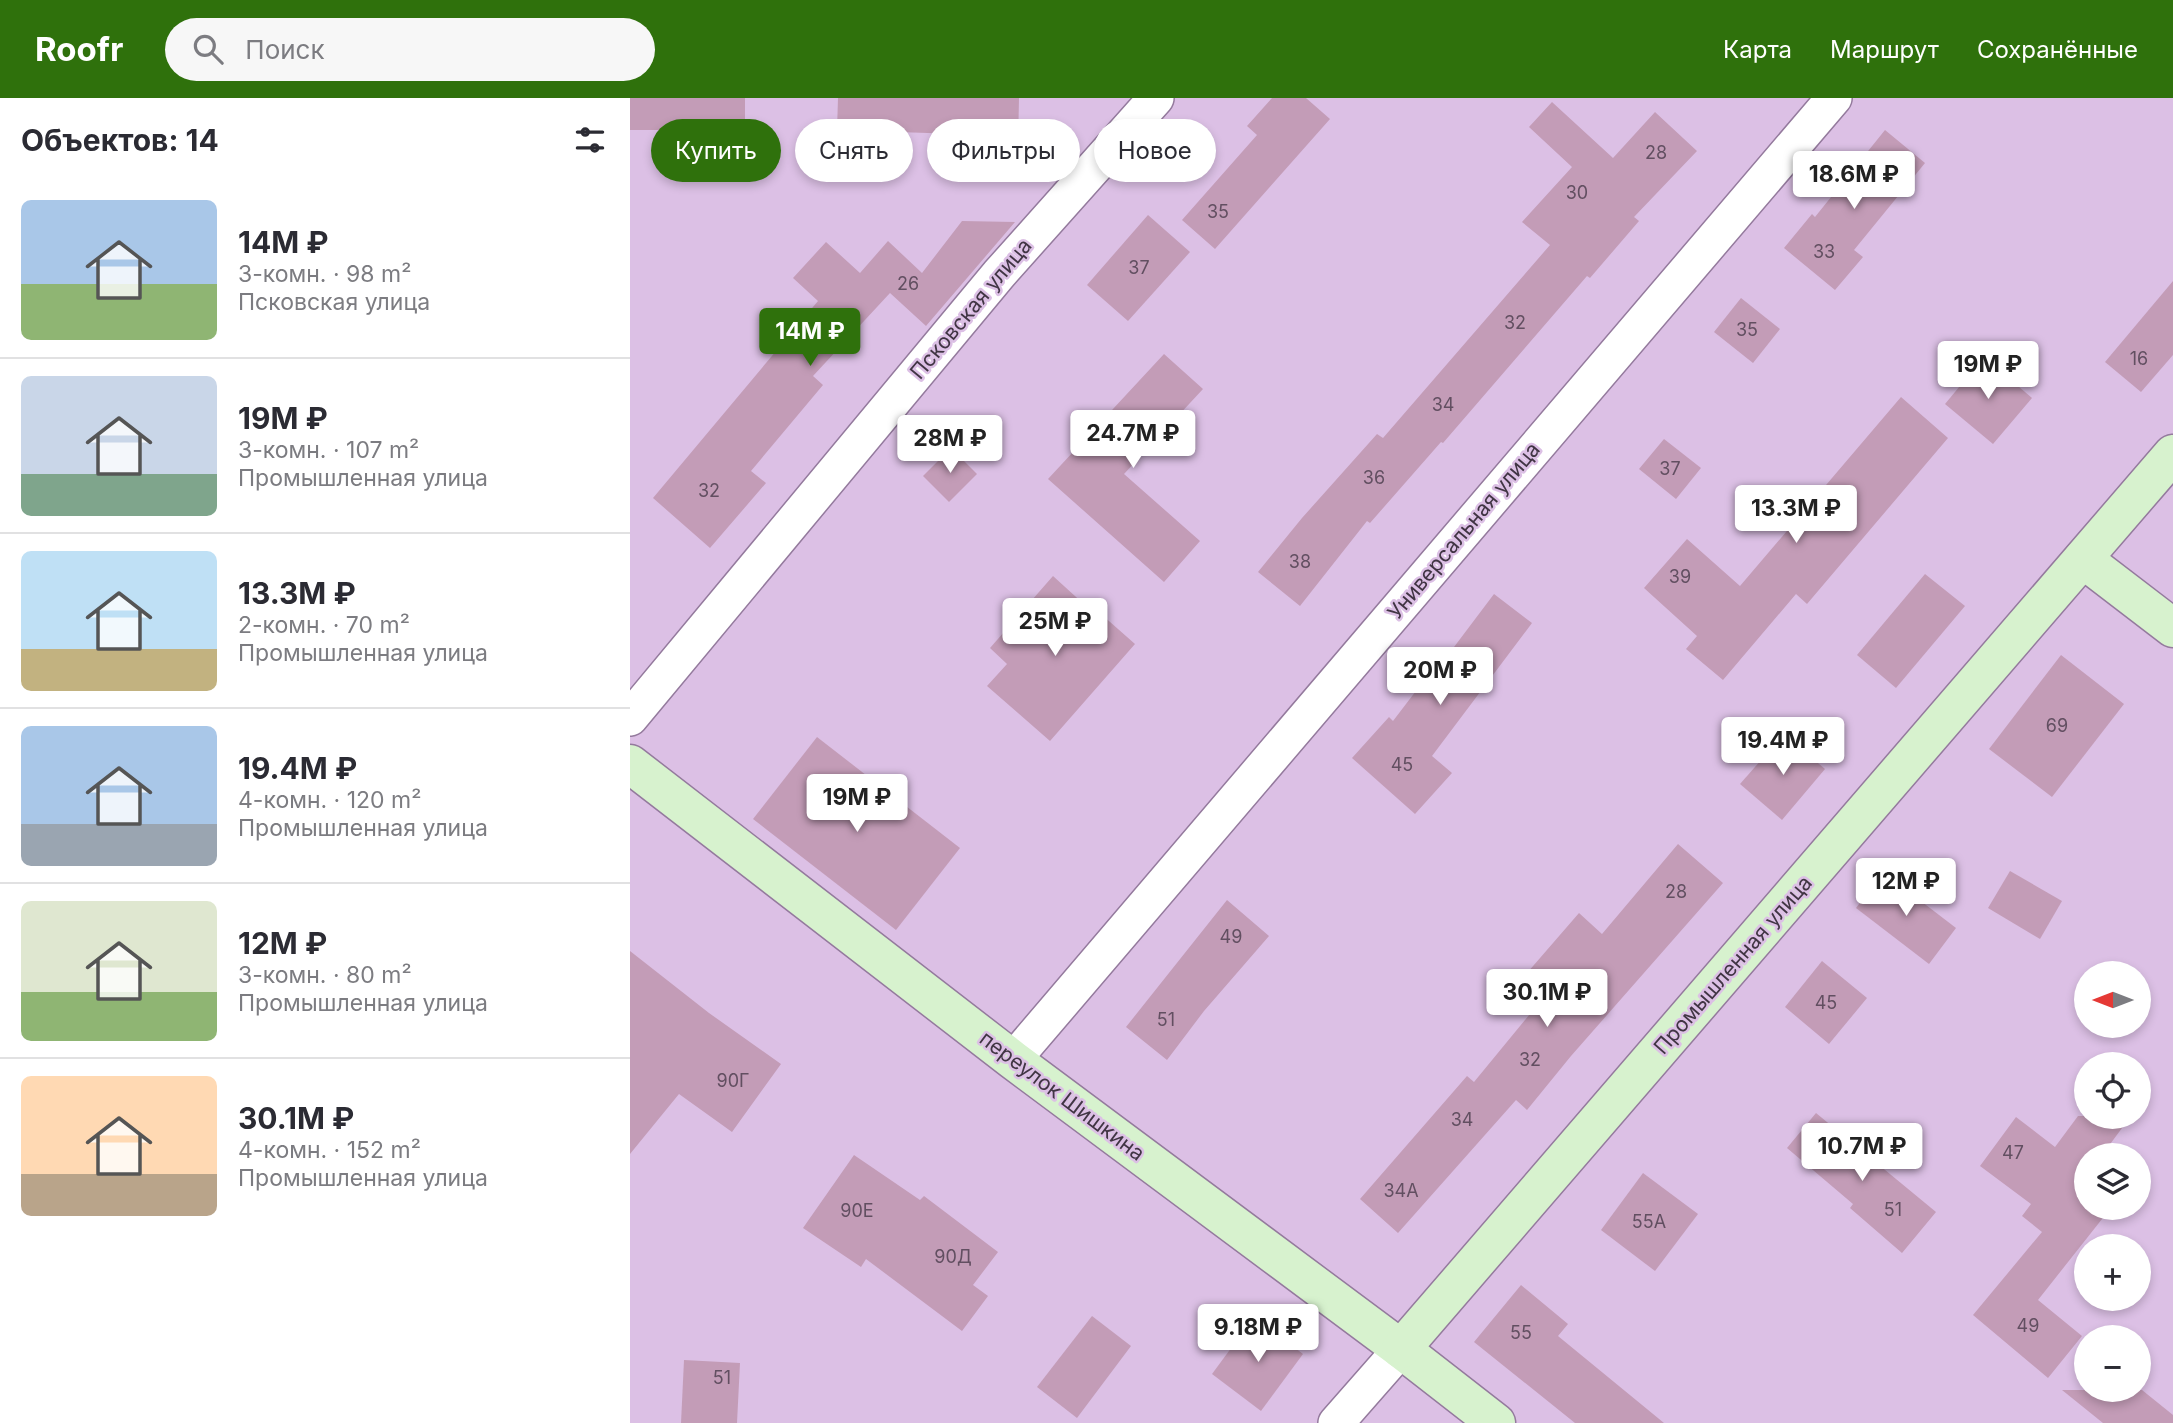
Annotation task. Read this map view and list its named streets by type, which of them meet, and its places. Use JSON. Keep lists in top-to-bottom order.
{
  "streets": {
    "main road": ["Промышленная улица", "переулок Шишкина"],
    "street": ["Псковская улица", "Универсальная улица"]
  },
  "crossings": [
    ["Универсальная улица", "переулок Шишкина"],
    ["Промышленная улица", "переулок Шишкина"]
  ],
  "house_numbers": [
    "28",
    "30",
    "35",
    "33",
    "37",
    "26",
    "32",
    "35",
    "16",
    "34",
    "37",
    "36",
    "32",
    "38",
    "39",
    "69",
    "45",
    "28",
    "49",
    "45",
    "51",
    "32",
    "90Г",
    "34",
    "47",
    "34А",
    "51",
    "90Е",
    "55А",
    "90Д",
    "49",
    "55",
    "51"
  ],
  "north": "left",
  "page": {
    "header": "Roofr",
    "search": "Поиск",
    "nav": ["Карта", "Маршрут", "Сохранённые"],
    "heading": "Объектов: 14",
    "chip": [
      "Купить",
      "Снять",
      "Фильтры",
      "Новое"
    ],
    "price": [
      "18.6M ₽",
      "14M ₽",
      "19M ₽",
      "24.7M ₽",
      "28M ₽",
      "13.3M ₽",
      "25M ₽",
      "20M ₽",
      "19.4M ₽",
      "19M ₽",
      "12M ₽",
      "30.1M ₽",
      "10.7M ₽",
      "9.18M ₽"
    ],
    "list": [
      {
        "name": "14M ₽",
        "note": "3-комн. · 98 m² · Псковская улица"
      },
      {
        "name": "19M ₽",
        "note": "3-комн. · 107 m² · Промышленная улица"
      },
      {
        "name": "13.3M ₽",
        "note": "2-комн. · 70 m² · Промышленная улица"
      },
      {
        "name": "19.4M ₽",
        "note": "4-комн. · 120 m² · Промышленная улица"
      },
      {
        "name": "12M ₽",
        "note": "3-комн. · 80 m² · Промышленная улица"
      },
      {
        "name": "30.1M ₽",
        "note": "4-комн. · 152 m² · Промышленная улица"
      }
    ],
    "map_buttons": ["+", "−"]
  }
}
